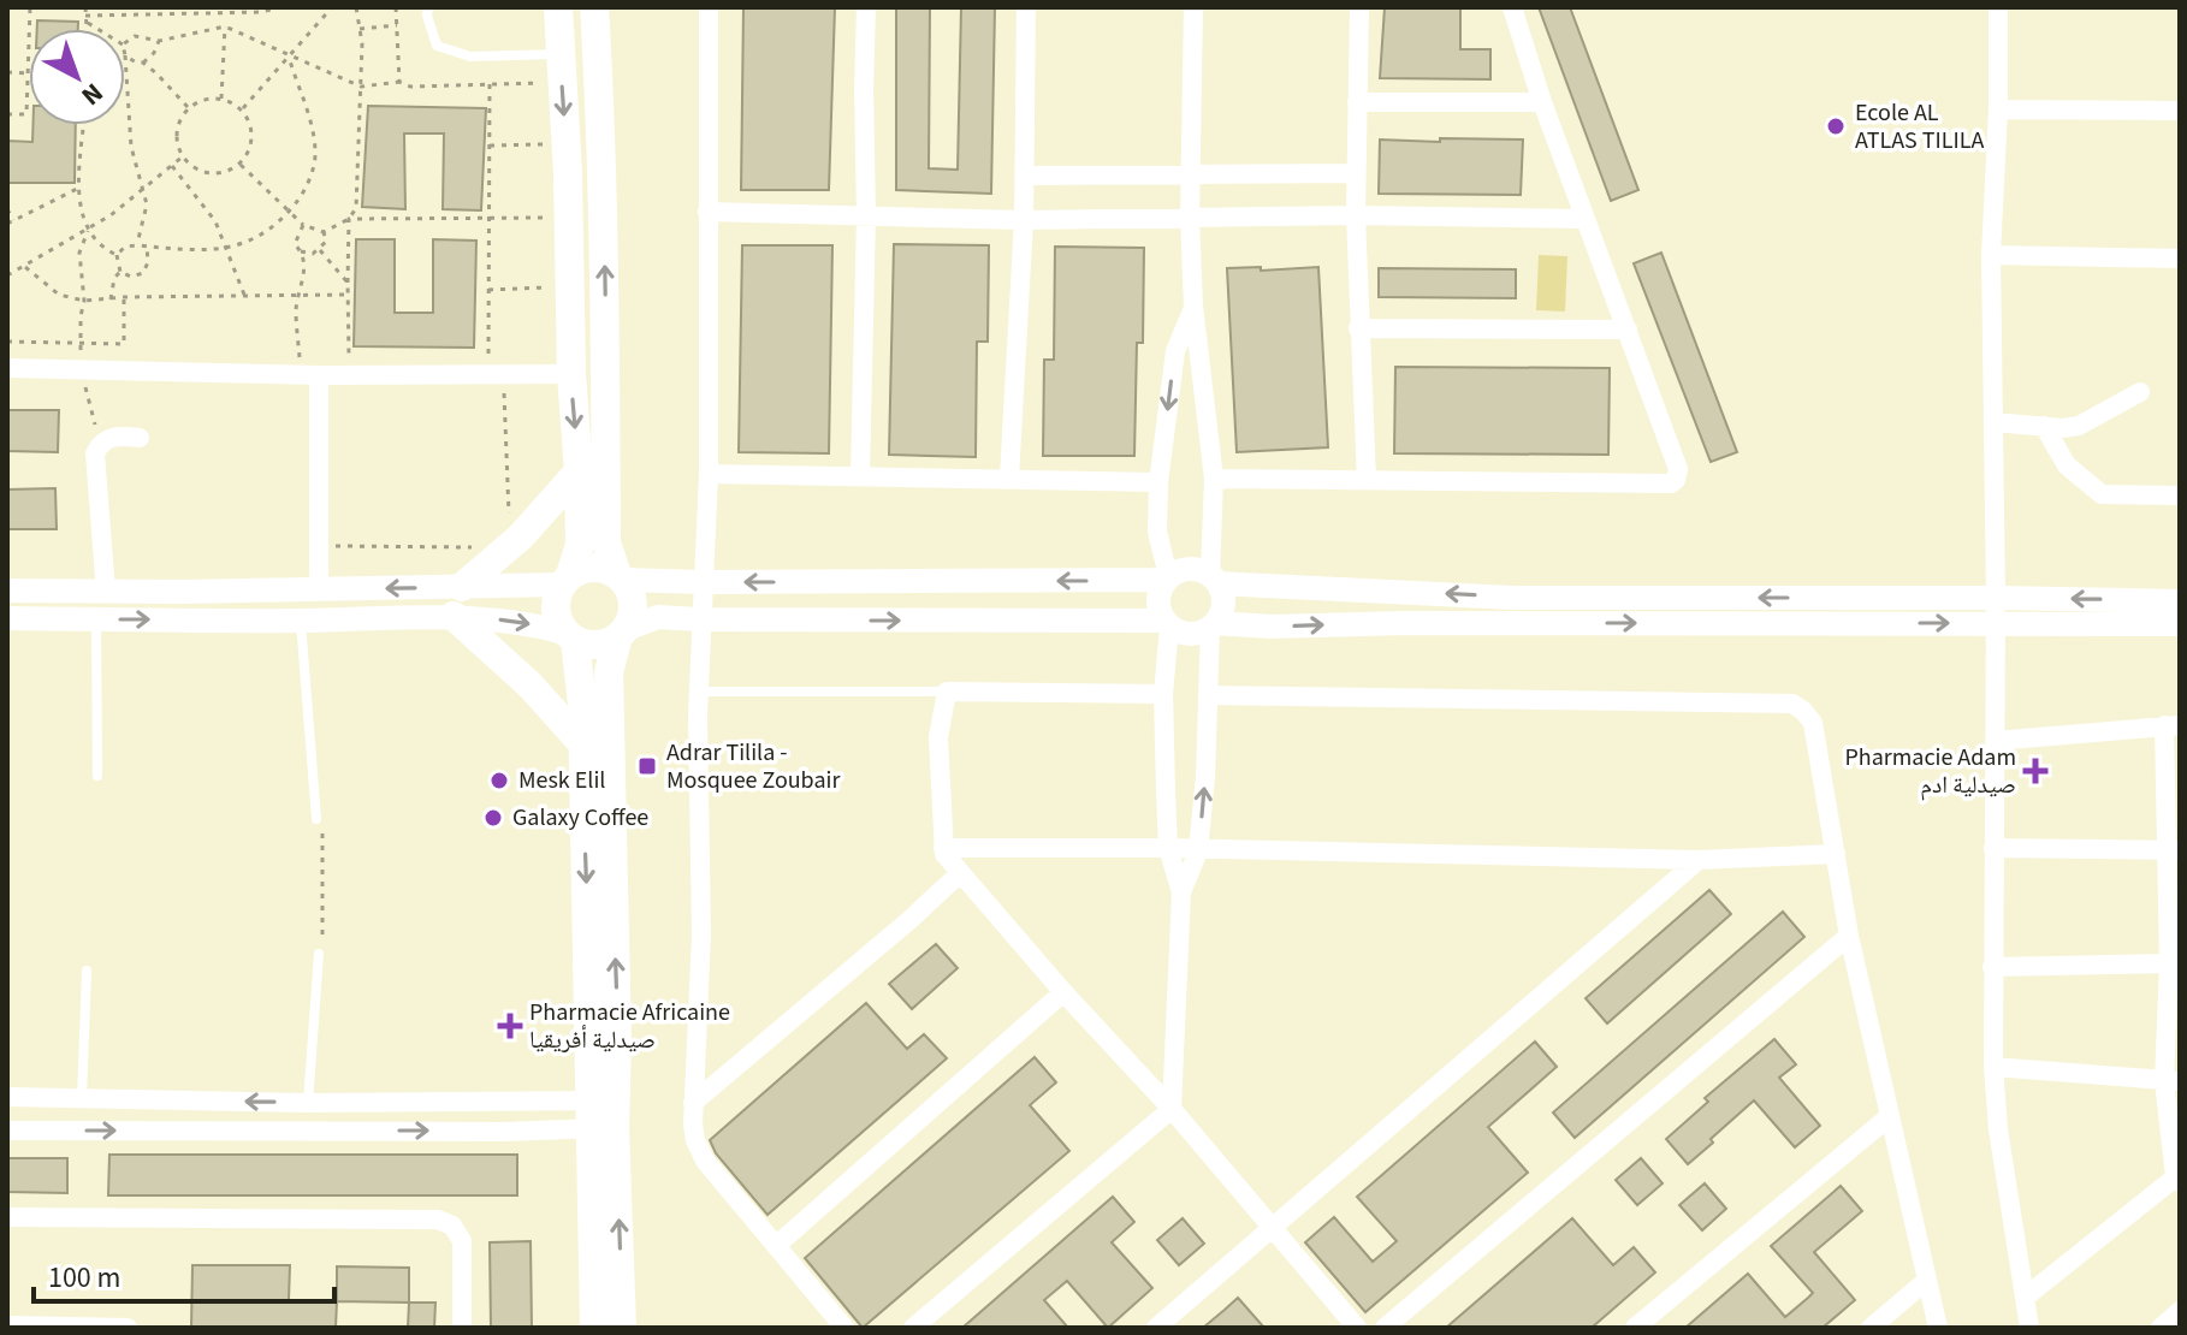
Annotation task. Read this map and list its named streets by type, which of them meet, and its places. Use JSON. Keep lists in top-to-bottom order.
{
  "places": {
    "other": ["Ecole AL ATLAS TILILA", "Mesk Elil", "Galaxy Coffee"],
    "transit": ["Adrar Tilila - Mosquee Zoubair"],
    "health": ["Pharmacie Adam صيدلية ادم", "Pharmacie Africaine صيدلية أفريقيا"]
  },
  "scale_bar": "100 m",
  "north": "bottom right"
}
